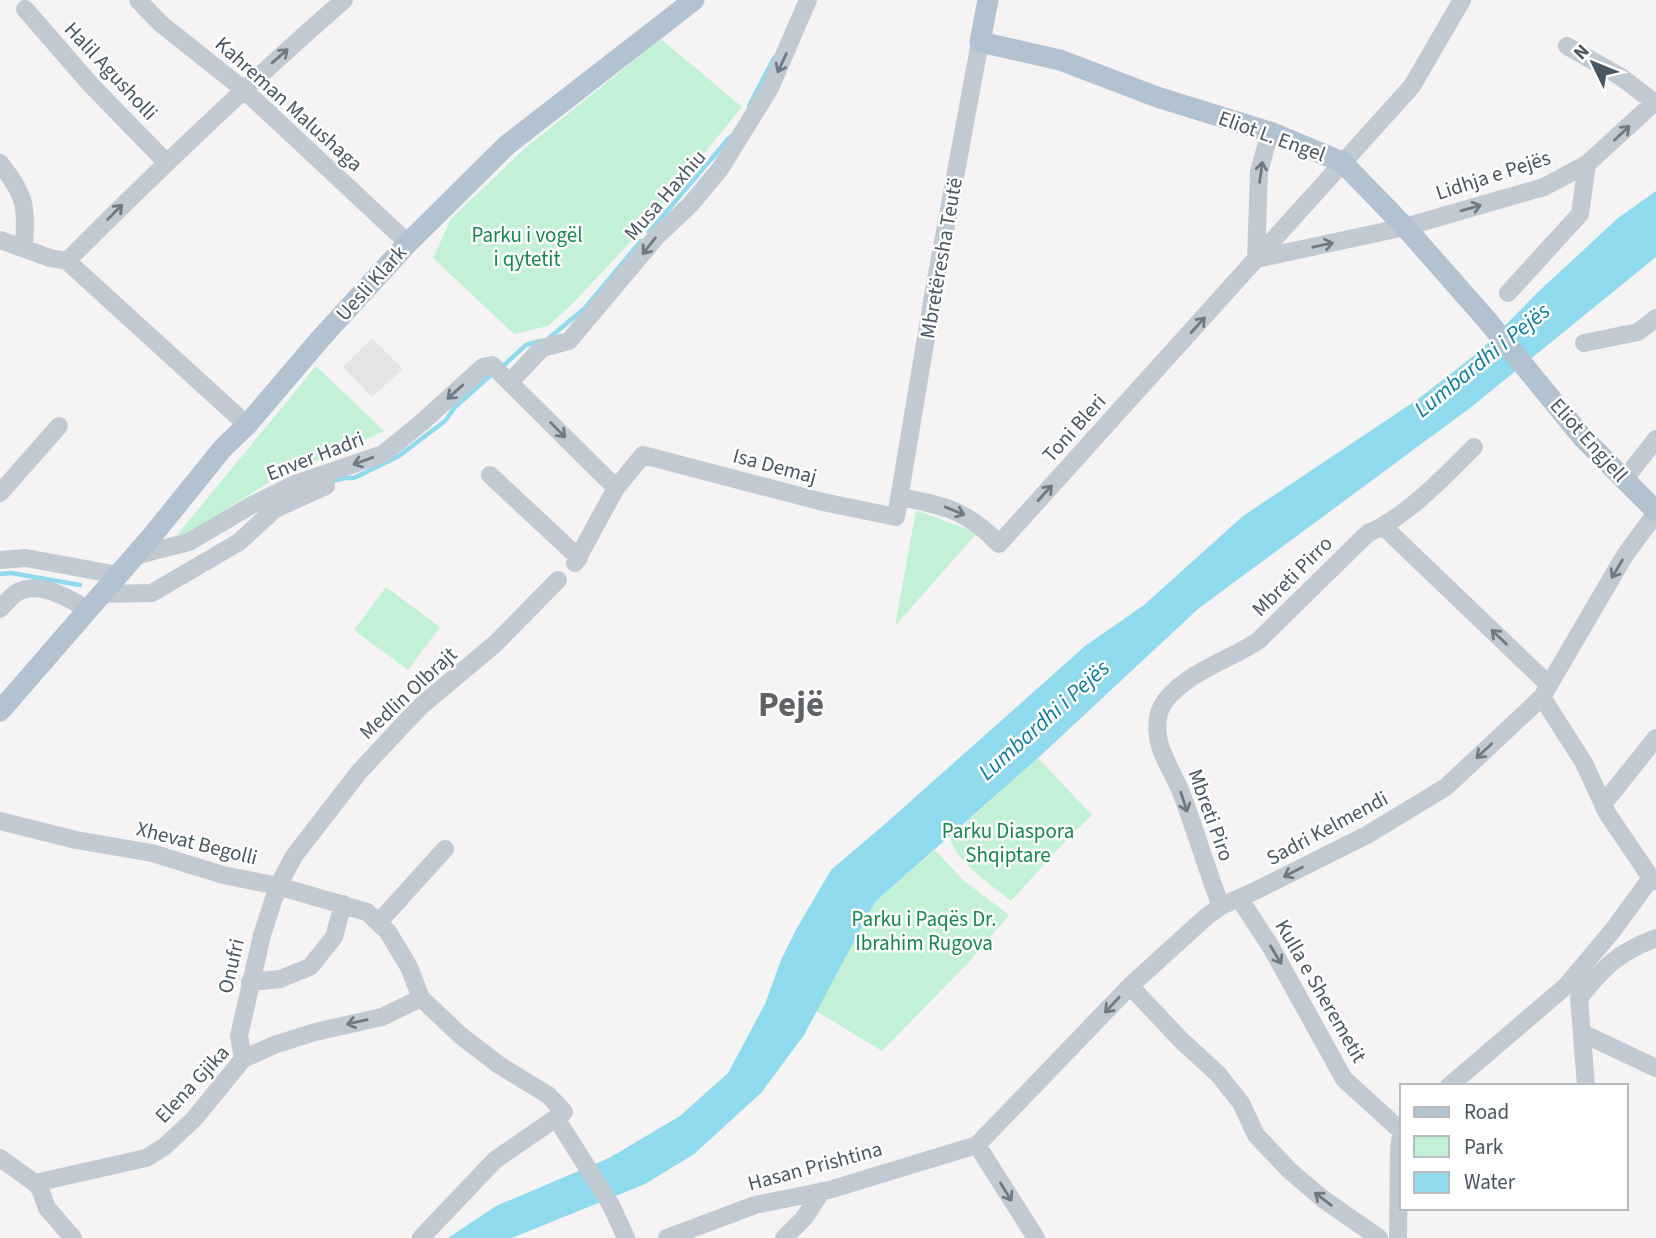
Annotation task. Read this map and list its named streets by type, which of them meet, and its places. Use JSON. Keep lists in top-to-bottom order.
{
  "streets": {
    "main road": [
      "Eliot L. Engel",
      "Mbretëresha Teutë",
      "Uesli Klark",
      "Eliot Engjell"
    ],
    "street": [
      "Halil Agusholli",
      "Kahreman Malushaga",
      "Lidhja e Pejës",
      "Musa Haxhiu",
      "Toni Bleri",
      "Enver Hadri",
      "Isa Demaj",
      "Mbreti Pirro",
      "Medlin Olbrajt",
      "Mbreti Piro",
      "Sadri Kelmendi",
      "Xhevat Begolli",
      "Onufri",
      "Kulla e Sheremetit",
      "Elena Gjika",
      "Hasan Prishtina"
    ]
  },
  "crossings": [
    ["Kahreman Malushaga", "Uesli Klark"],
    ["Eliot L. Engel", "Lidhja e Pejës"],
    ["Eliot L. Engel", "Mbretëresha Teutë"],
    ["Eliot L. Engel", "Toni Bleri"],
    ["Eliot L. Engel", "Eliot Engjell"],
    ["Musa Haxhiu", "Enver Hadri"],
    ["Mbretëresha Teutë", "Toni Bleri"],
    ["Mbretëresha Teutë", "Isa Demaj"],
    ["Uesli Klark", "Enver Hadri"],
    ["Eliot Engjell", "Sadri Kelmendi"],
    ["Mbreti Pirro", "Mbreti Piro"],
    ["Medlin Olbrajt", "Xhevat Begolli"],
    ["Medlin Olbrajt", "Onufri"],
    ["Mbreti Piro", "Sadri Kelmendi"],
    ["Sadri Kelmendi", "Kulla e Sheremetit"],
    ["Sadri Kelmendi", "Hasan Prishtina"],
    ["Xhevat Begolli", "Onufri"],
    ["Xhevat Begolli", "Elena Gjika"],
    ["Onufri", "Elena Gjika"]
  ],
  "one_way": [
    "Lidhja e Pejës",
    "Musa Haxhiu",
    "Toni Bleri",
    "Mbreti Piro",
    "Sadri Kelmendi",
    "Elena Gjika"
  ],
  "districts": ["Pejë"],
  "water": ["Lumbardhi i Pejës"],
  "parks": ["Parku i vogël i qytetit", "Parku Diaspora Shqiptare", "Parku i Paqës Dr. Ibrahim Rugova"],
  "legend": ["Road", "Park", "Water"],
  "north": "top left"
}
